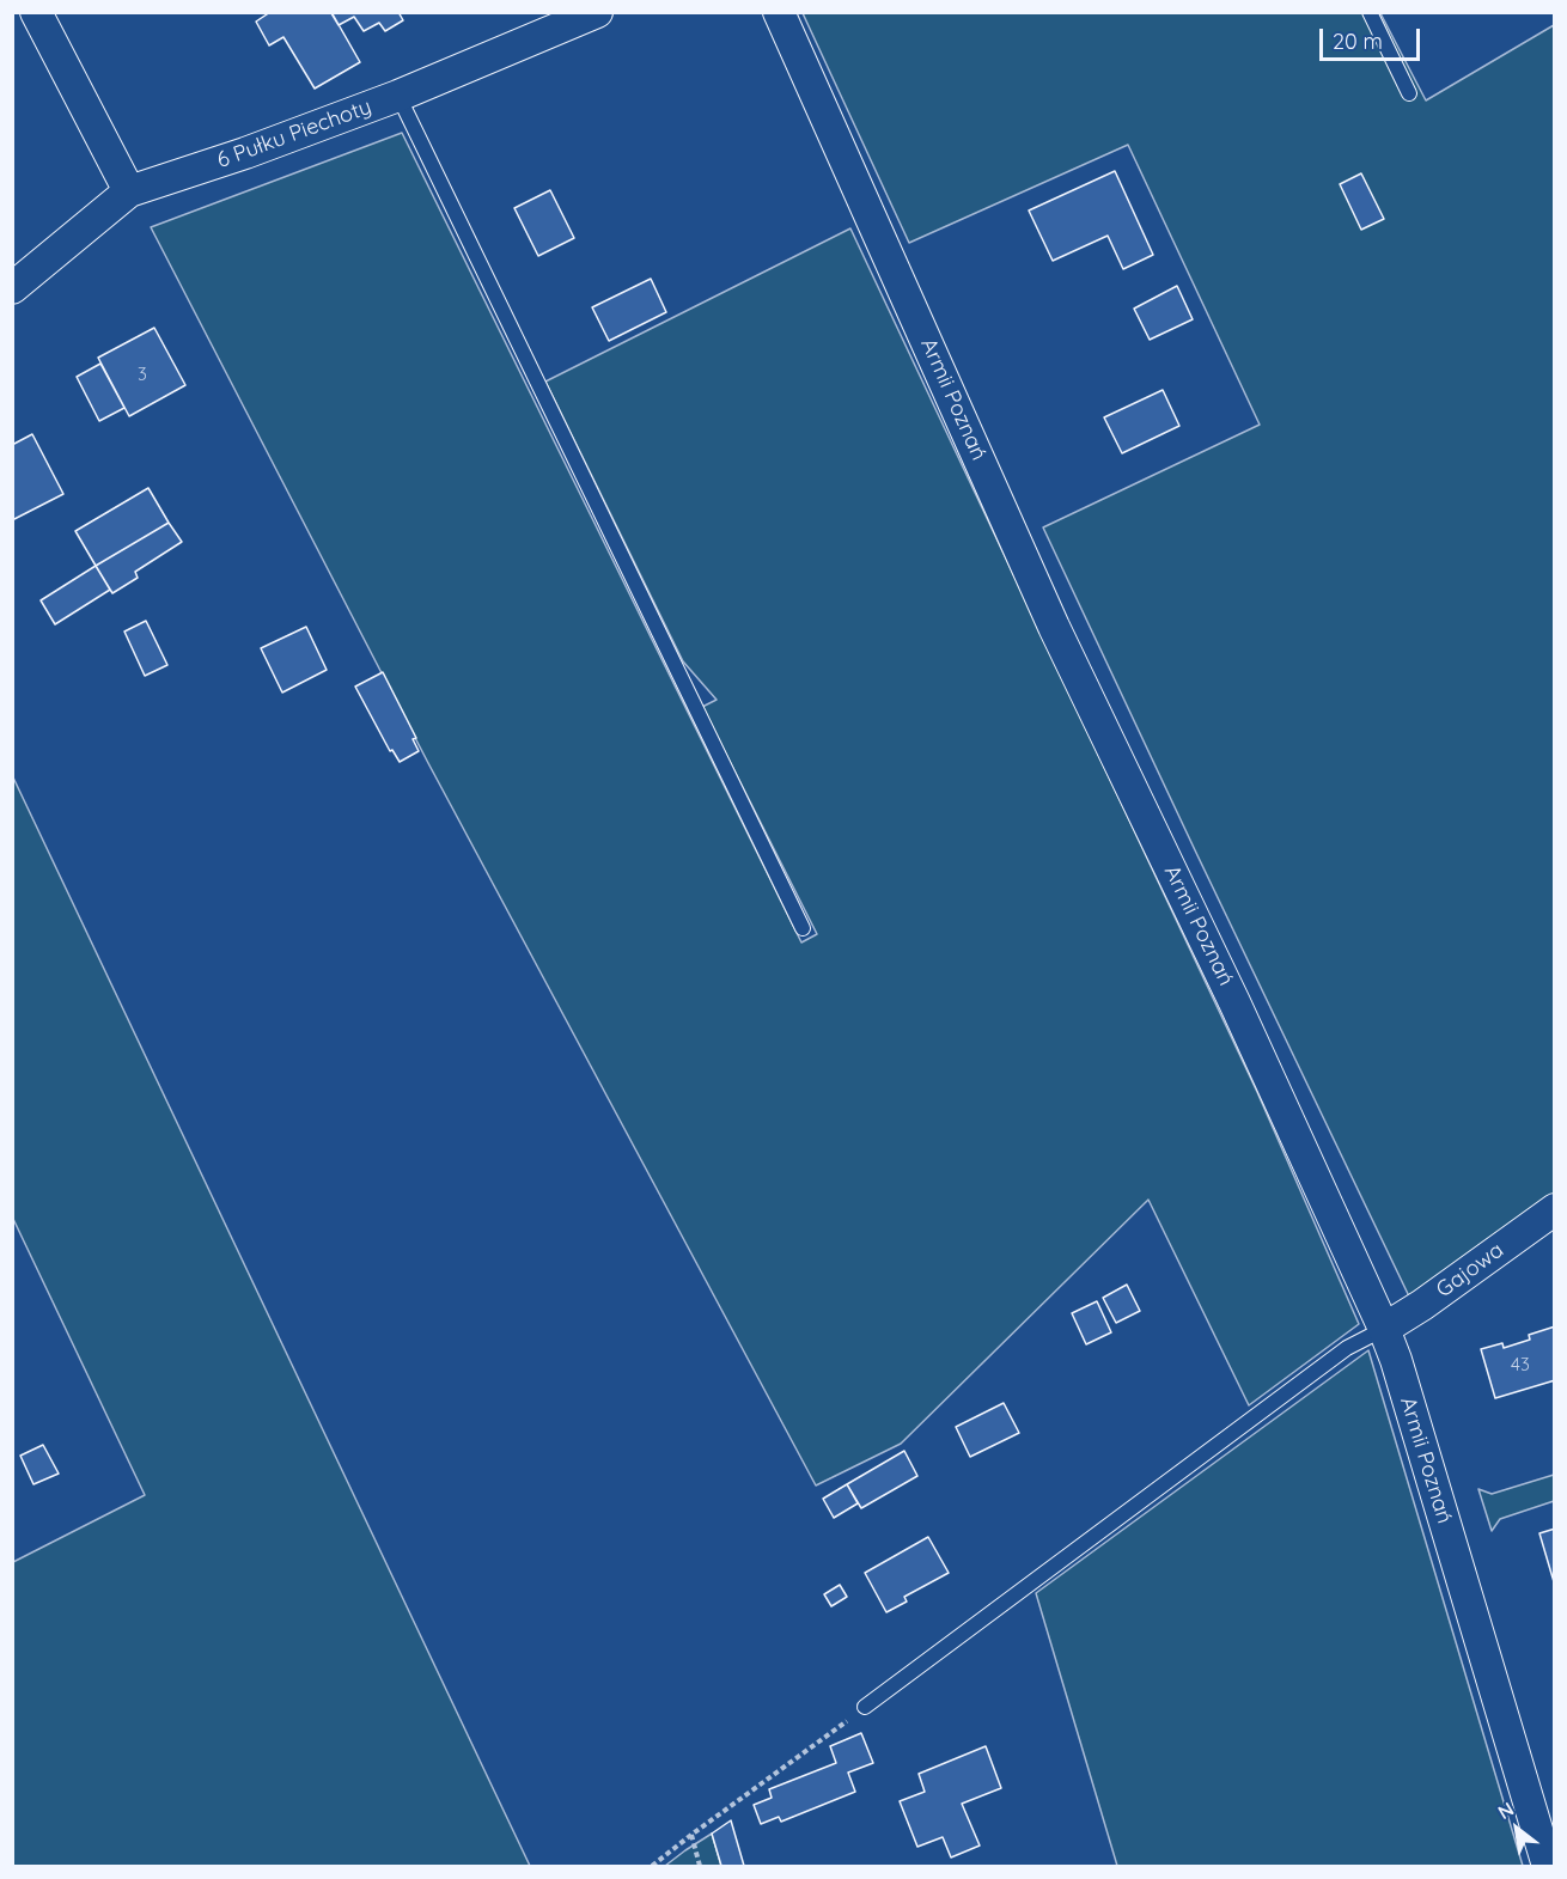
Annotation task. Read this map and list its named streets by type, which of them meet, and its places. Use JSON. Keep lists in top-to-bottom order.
{
  "streets": {
    "street": ["6 Pułku Piechoty", "Armii Poznań", "Gajowa"]
  },
  "crossings": [
    ["Armii Poznań", "Gajowa"]
  ],
  "house_numbers": ["3", "43"],
  "scale_bar": "20 m",
  "north": "top left"
}
